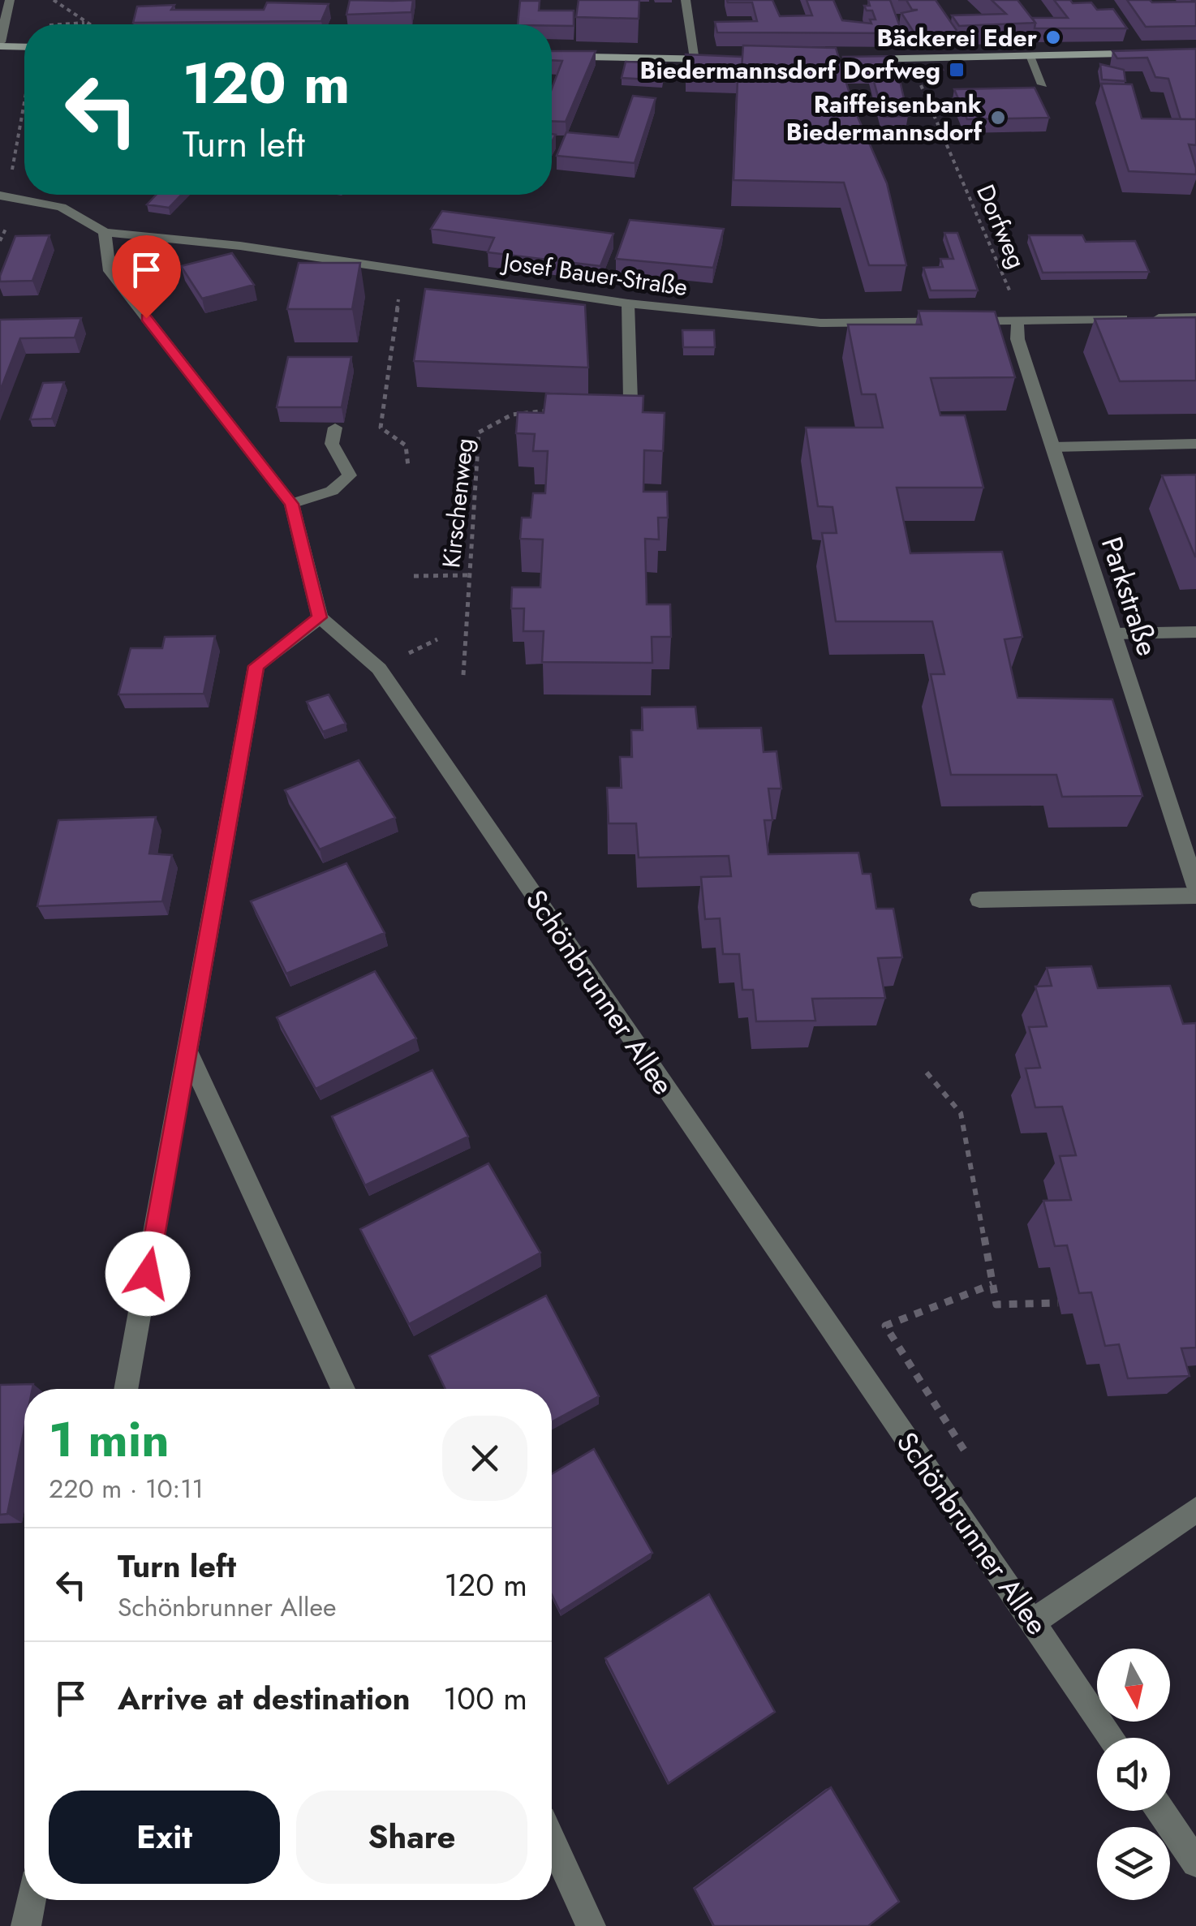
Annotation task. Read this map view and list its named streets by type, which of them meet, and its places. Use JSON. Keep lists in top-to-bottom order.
{
  "streets": {
    "street": ["Josef Bauer-Straße", "Parkstraße", "Schönbrunner Allee"],
    "path": ["Dorfweg", "Kirschenweg"]
  },
  "crossings": [
    ["Dorfweg", "Josef Bauer-Straße"],
    ["Dorfweg", "Parkstraße"],
    ["Josef Bauer-Straße", "Parkstraße"]
  ],
  "places": {
    "other": ["Bäckerei Eder", "Raiffeisenbank Biedermannsdorf"],
    "transit": ["Biedermannsdorf Dorfweg"]
  },
  "north": "bottom",
  "page": {
    "turn": ["120 m", "Turn left"],
    "heading": ["1 min", "220 m · 10:11"],
    "list": [
      {
        "name": "Turn left",
        "note": "Schönbrunner Allee",
        "value": "120 m"
      },
      {
        "name": "Arrive at destination",
        "value": "100 m"
      }
    ],
    "buttons": ["Exit", "Share"]
  }
}
